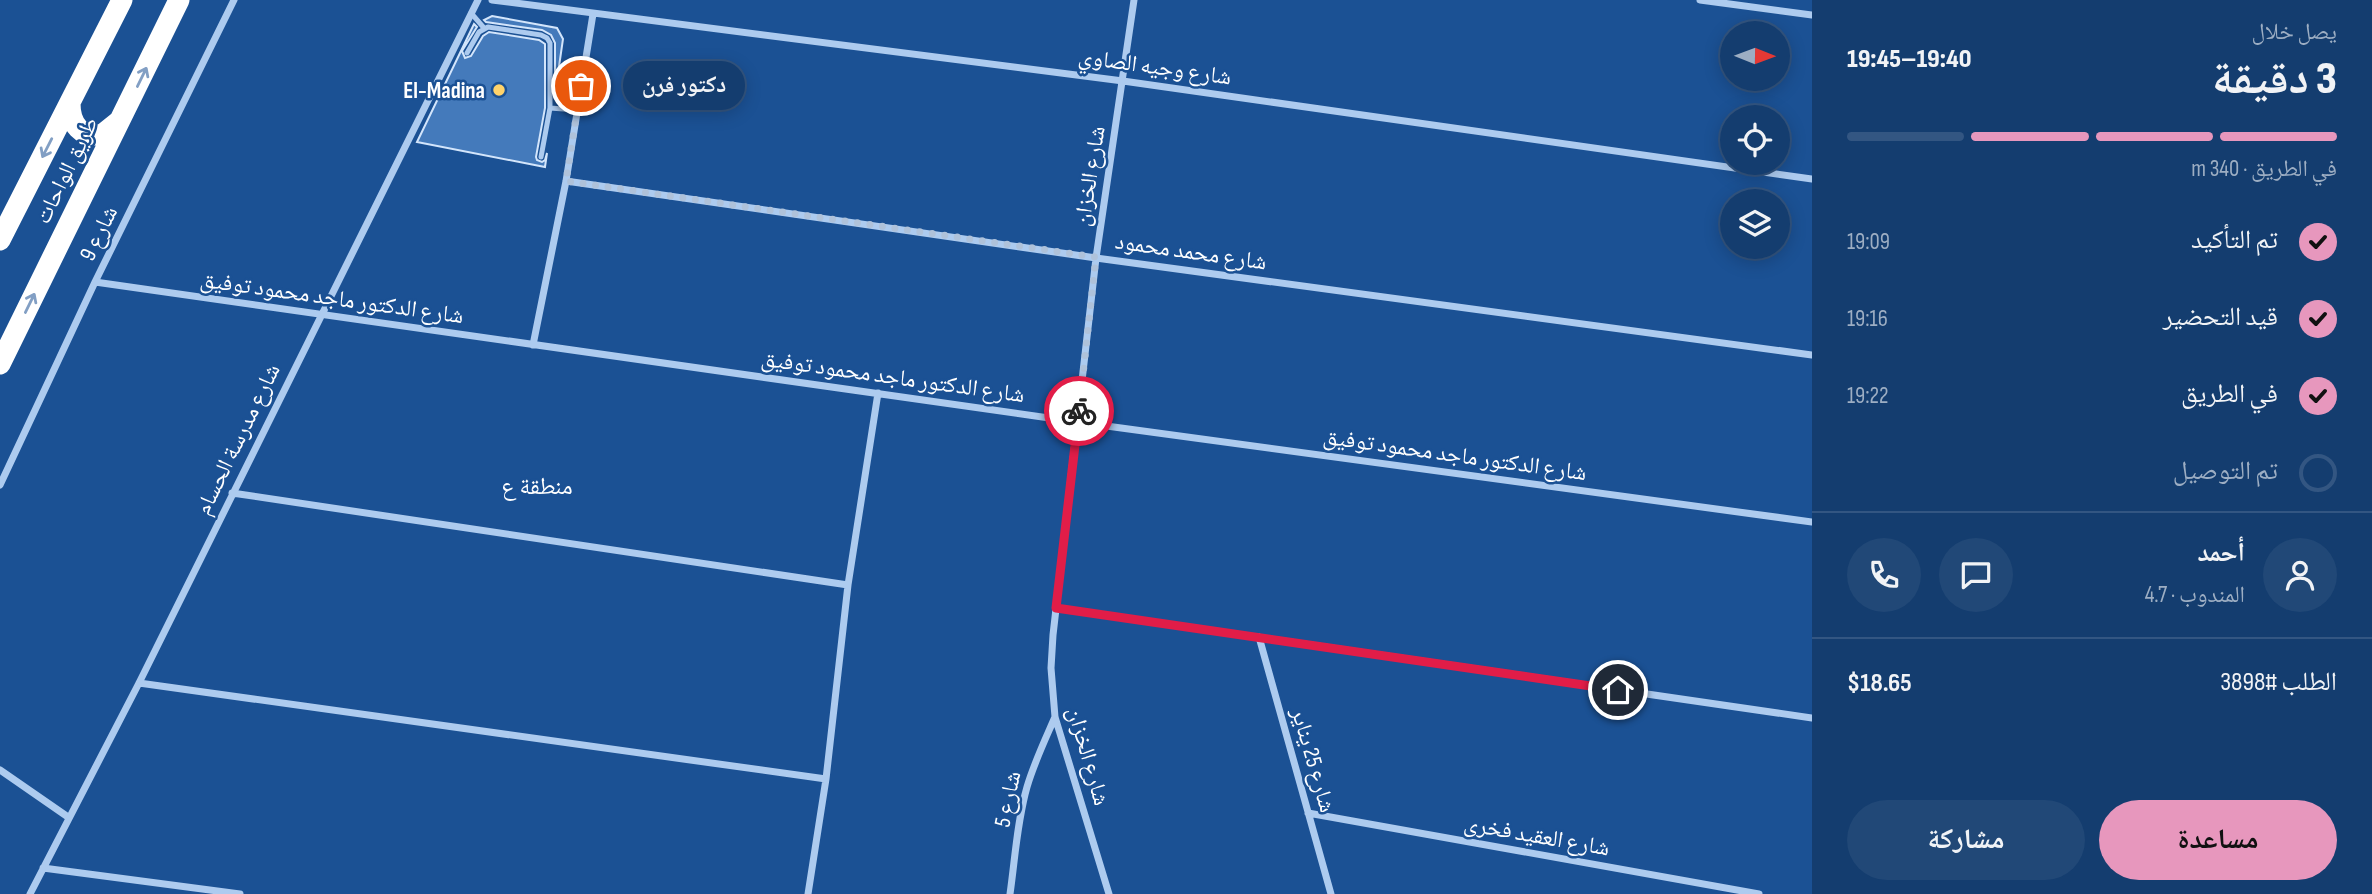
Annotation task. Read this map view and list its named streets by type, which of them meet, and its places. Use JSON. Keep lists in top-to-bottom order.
{
  "streets": {
    "highway": ["طريق الواحات"],
    "street": [
      "شارع وجيه الصاوي",
      "شارع الخزان",
      "شارع 9",
      "شارع محمد محمود",
      "شارع الدكتور ماجد محمود توفيق",
      "شارع مدرسة الحسام",
      "شارع 25 يناير",
      "شارع 5",
      "شارع العقيد فخرى"
    ]
  },
  "crossings": [
    ["شارع وجيه الصاوي", "شارع الخزان"],
    ["شارع الخزان", "شارع محمد محمود"],
    ["شارع الخزان", "شارع الدكتور ماجد محمود توفيق"],
    ["شارع الخزان", "شارع 5"],
    ["شارع 9", "شارع الدكتور ماجد محمود توفيق"],
    ["شارع الدكتور ماجد محمود توفيق", "شارع مدرسة الحسام"],
    ["شارع 25 يناير", "شارع العقيد فخرى"]
  ],
  "districts": ["منطقة ع"],
  "places": ["دكتور فرن", "El-Madina"],
  "north": "right",
  "page": {
    "heading": ["3 دقيقة", "يصل خلال", "19:40–19:45"],
    "panel": [
      "أحمد",
      "المندوب · 4.7",
      "الطلب #3898",
      "$18.65"
    ],
    "bubble": "دكتور فرن",
    "bar": "في الطريق · 340 m",
    "list": [
      ["تم التأكيد", "19:09"],
      ["قيد التحضير", "19:16"],
      ["في الطريق", "19:22"],
      "تم التوصيل"
    ],
    "buttons": ["مساعدة", "مشاركة"]
  }
}
